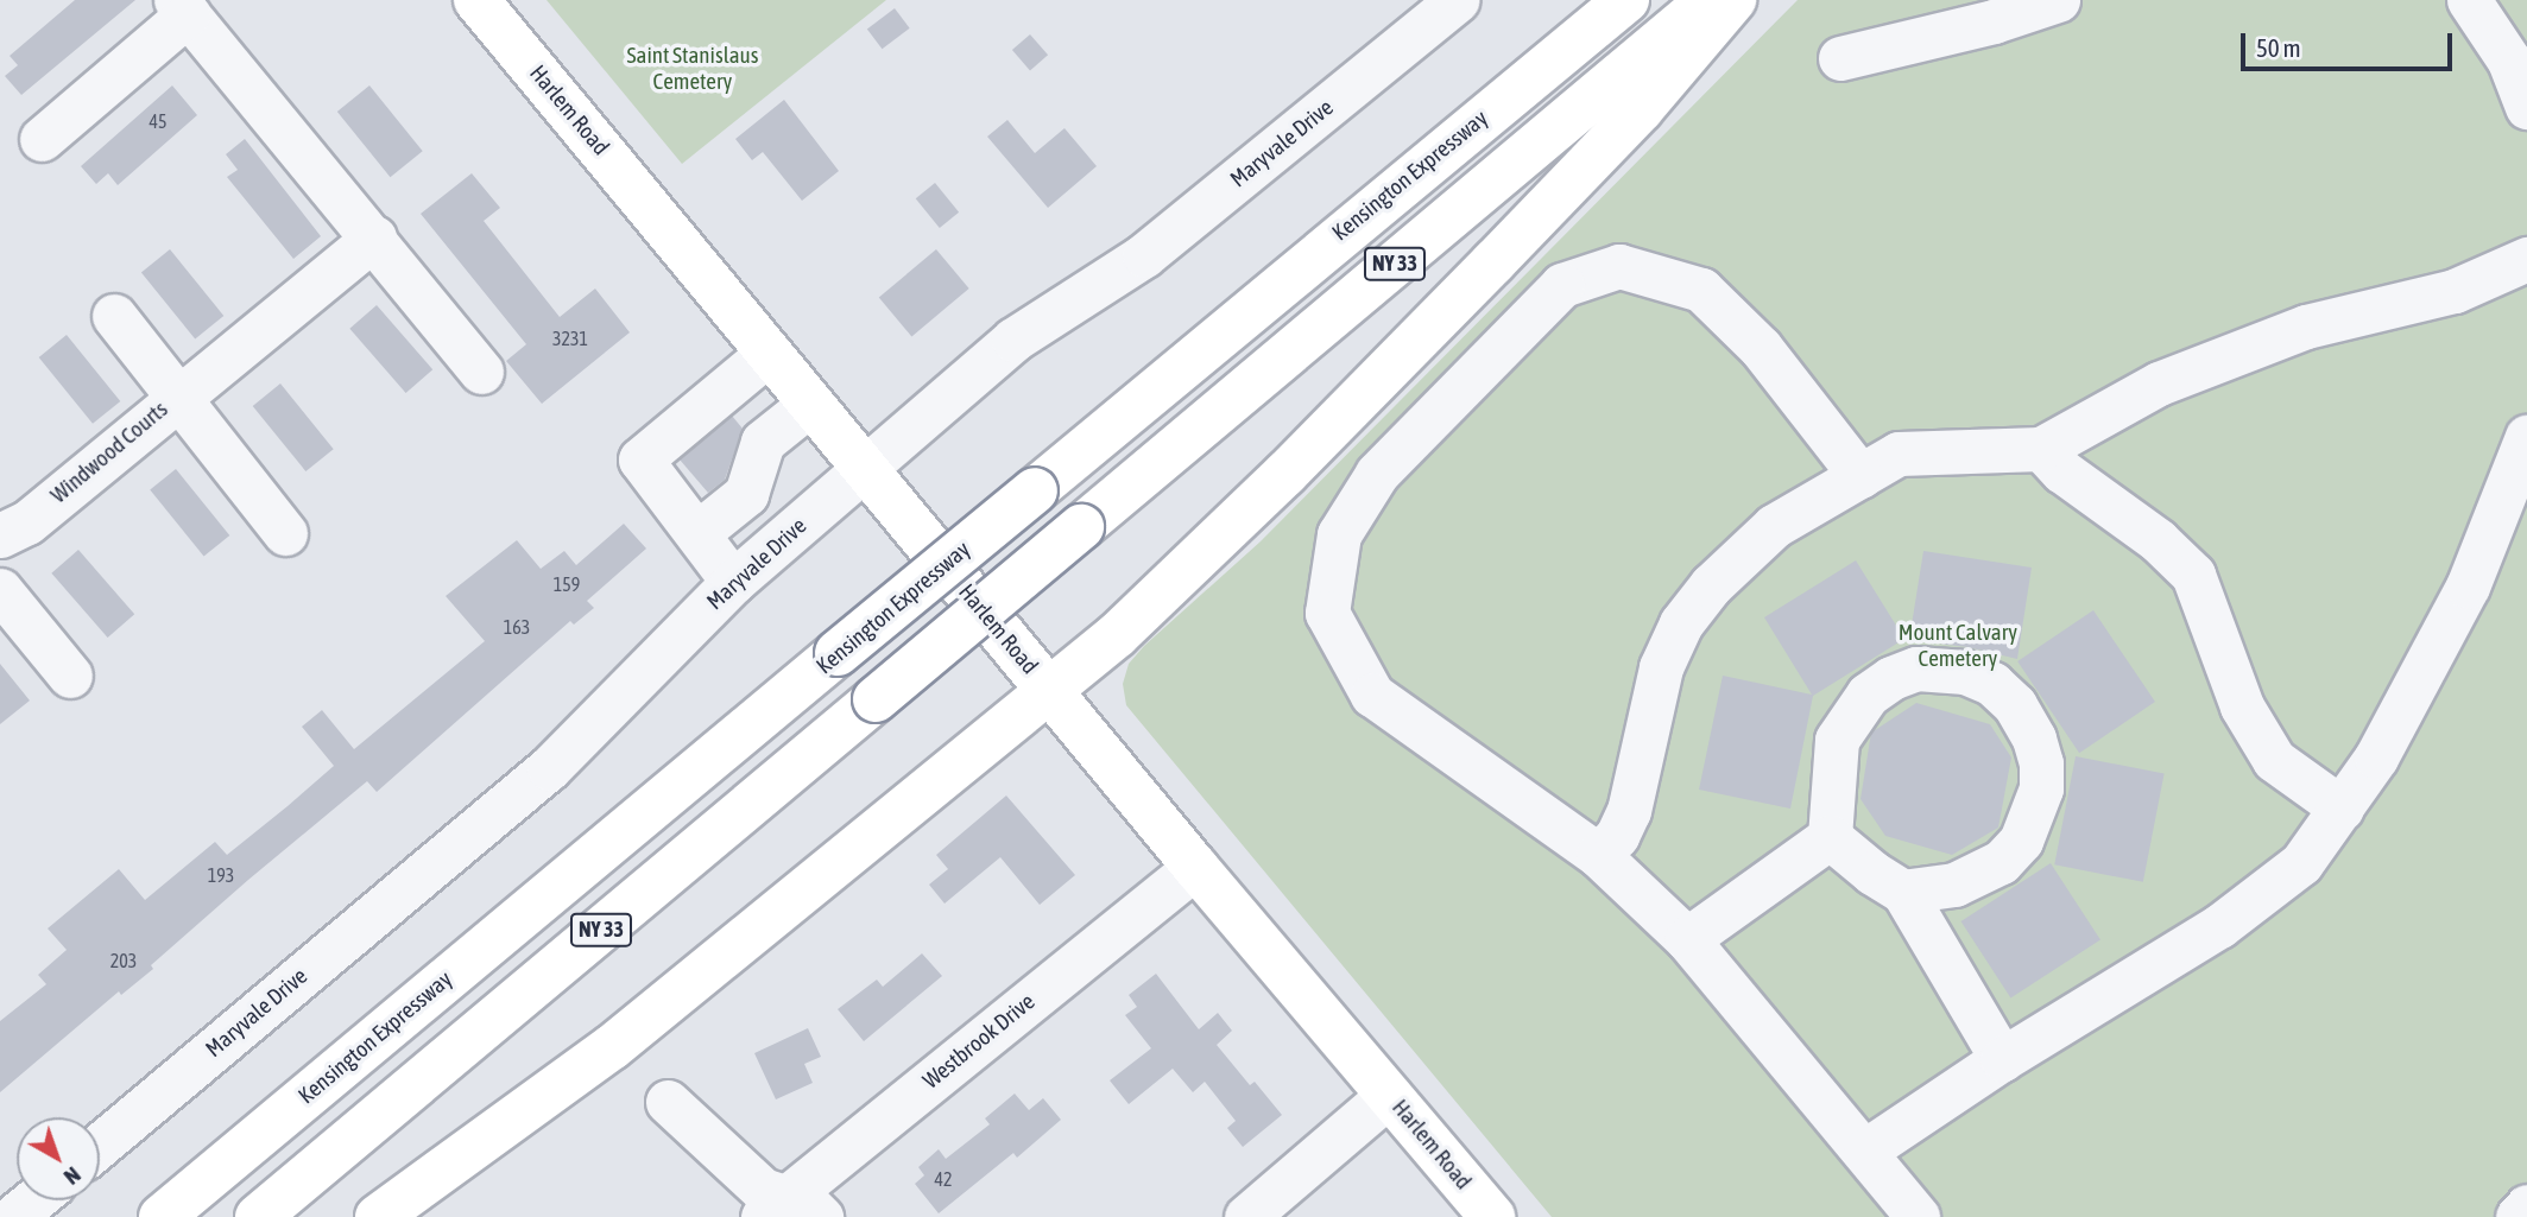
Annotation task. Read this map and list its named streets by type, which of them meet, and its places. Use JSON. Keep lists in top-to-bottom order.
{
  "streets": {
    "main road": ["Harlem Road", "Kensington Expressway", "NY 33"],
    "street": ["Maryvale Drive", "Windwood Courts", "Westbrook Drive"]
  },
  "crossings": [
    ["Harlem Road", "Maryvale Drive"],
    ["Harlem Road", "Westbrook Drive"]
  ],
  "parks": ["Saint Stanislaus Cemetery", "Mount Calvary Cemetery"],
  "house_numbers": [
    "45",
    "3231",
    "159",
    "163",
    "193",
    "203",
    "42"
  ],
  "scale_bar": "50 m",
  "north": "bottom right"
}
